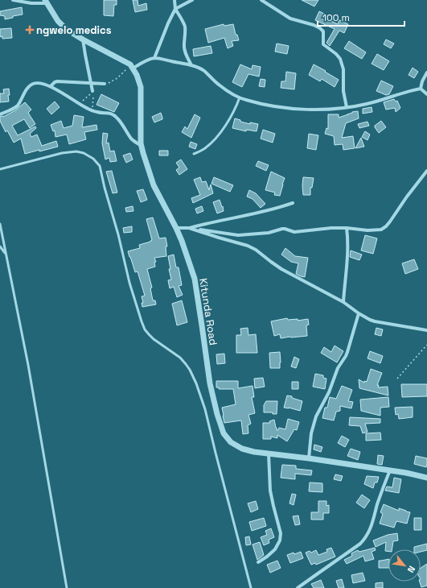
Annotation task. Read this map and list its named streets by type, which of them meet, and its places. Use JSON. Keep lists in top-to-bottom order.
{
  "streets": {
    "street": ["Kitunda Road"]
  },
  "places": {
    "health": ["ngwelo medics"]
  },
  "scale_bar": "100 m",
  "north": "bottom right"
}
